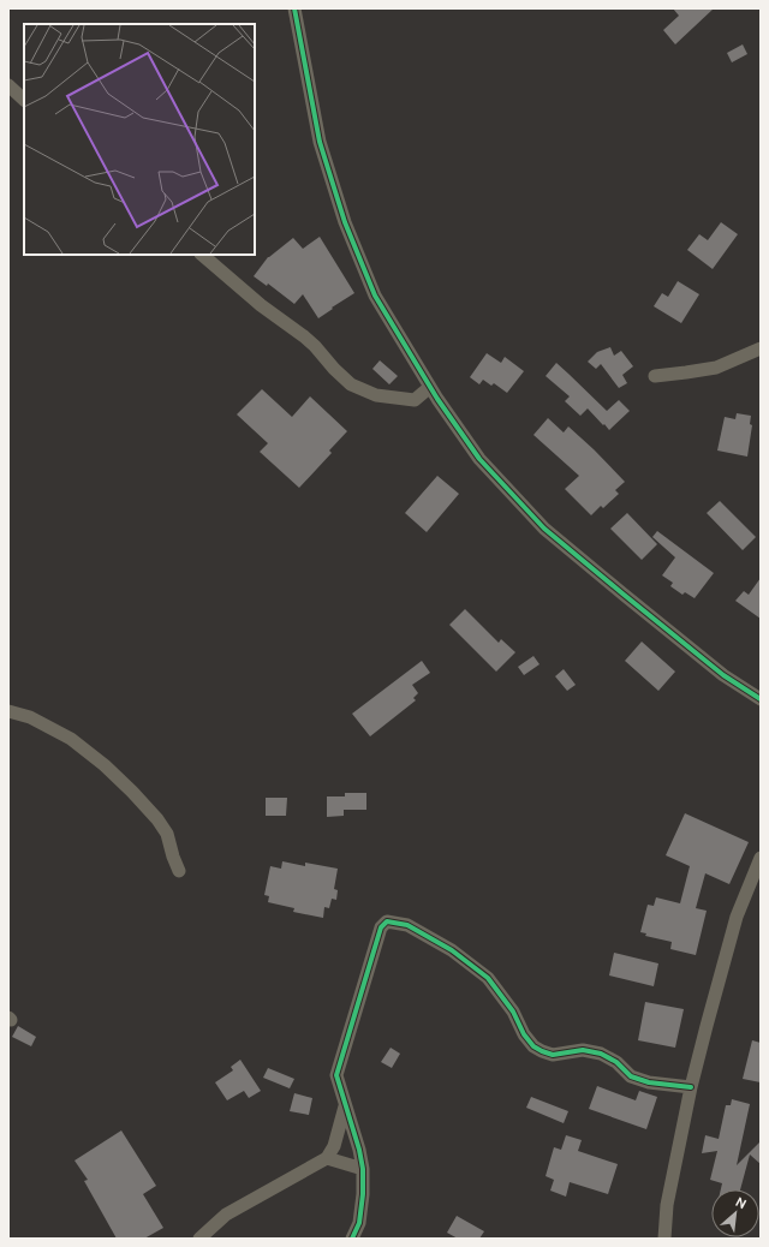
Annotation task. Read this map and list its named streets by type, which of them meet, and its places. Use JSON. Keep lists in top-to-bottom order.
{
  "north": "top right"
}
